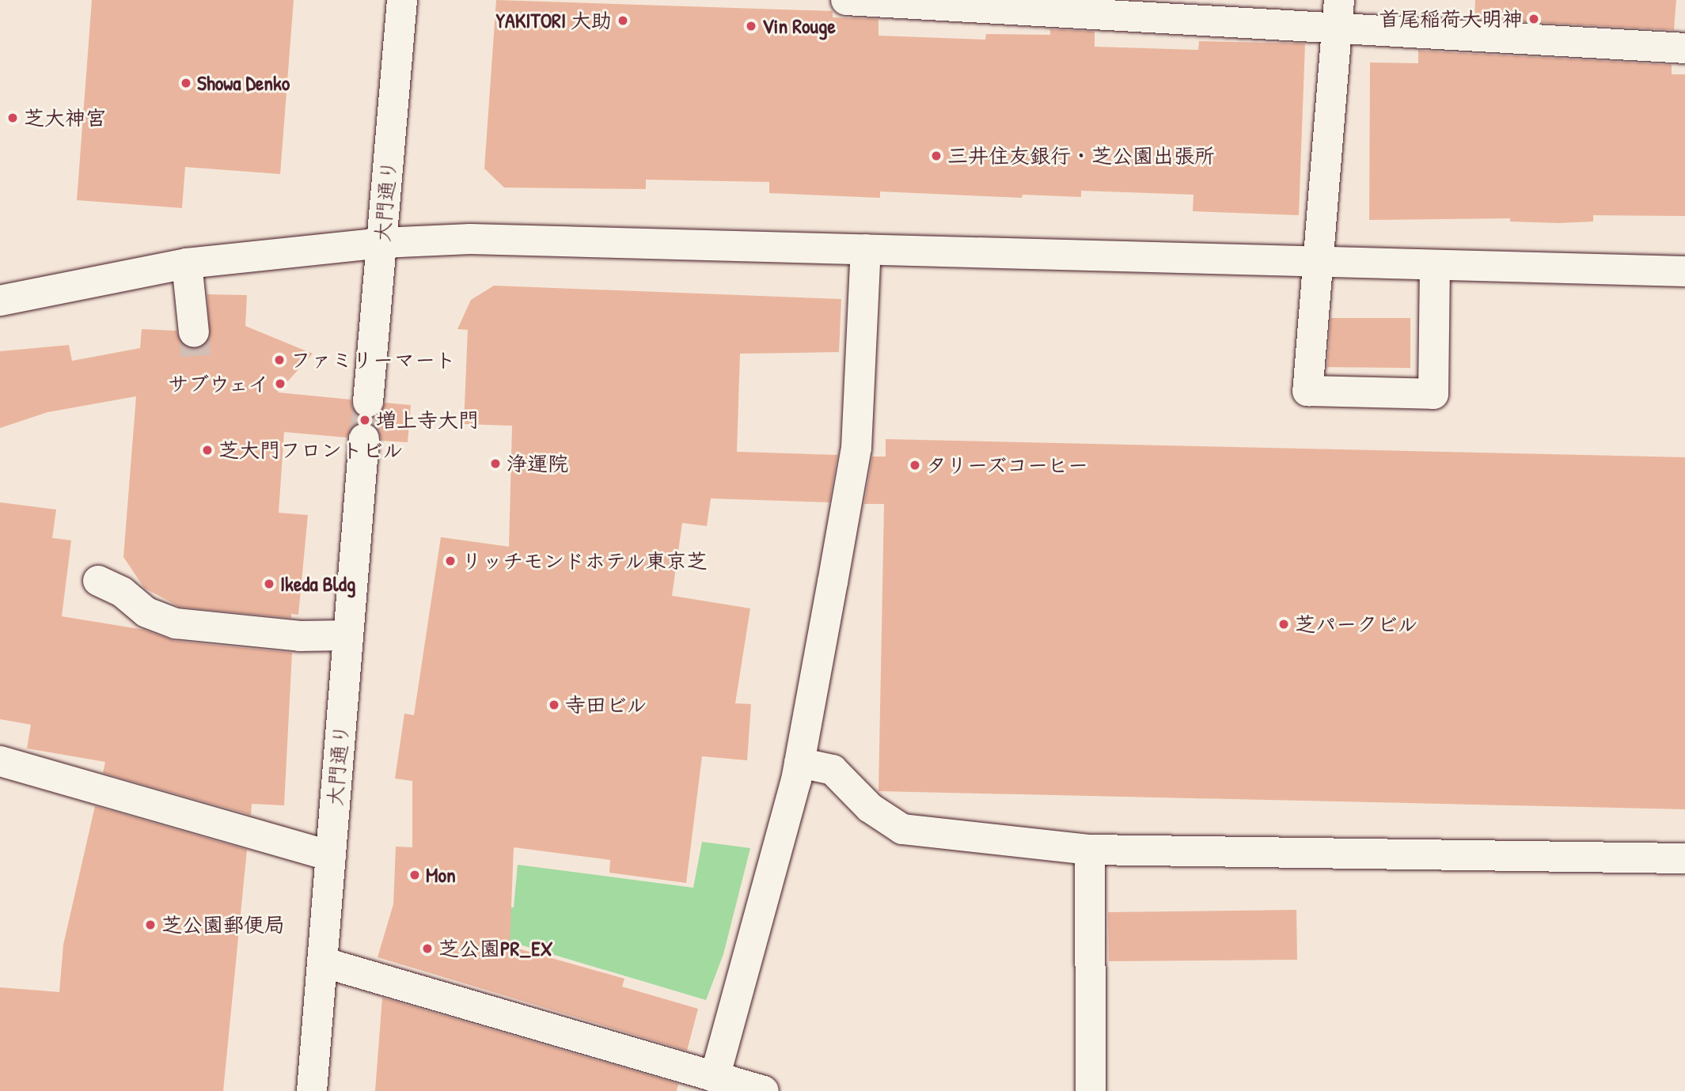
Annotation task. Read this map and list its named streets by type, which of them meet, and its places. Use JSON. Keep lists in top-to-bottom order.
{
  "streets": {
    "street": ["大門通り"]
  },
  "places": [
    "首尾稲荷大明神",
    "YAKITORI 大助",
    "Vin Rouge",
    "Showa Denko",
    "芝大神宮",
    "三井住友銀行・芝公園出張所",
    "ファミリーマート",
    "サブウェイ",
    "増上寺大門",
    "芝大門フロントビル",
    "浄運院",
    "タリーズコーヒー",
    "リッチモンドホテル東京芝",
    "Ikeda Bldg",
    "芝パークビル",
    "寺田ビル",
    "Mon",
    "芝公園郵便局",
    "芝公園PR_EX"
  ]
}
